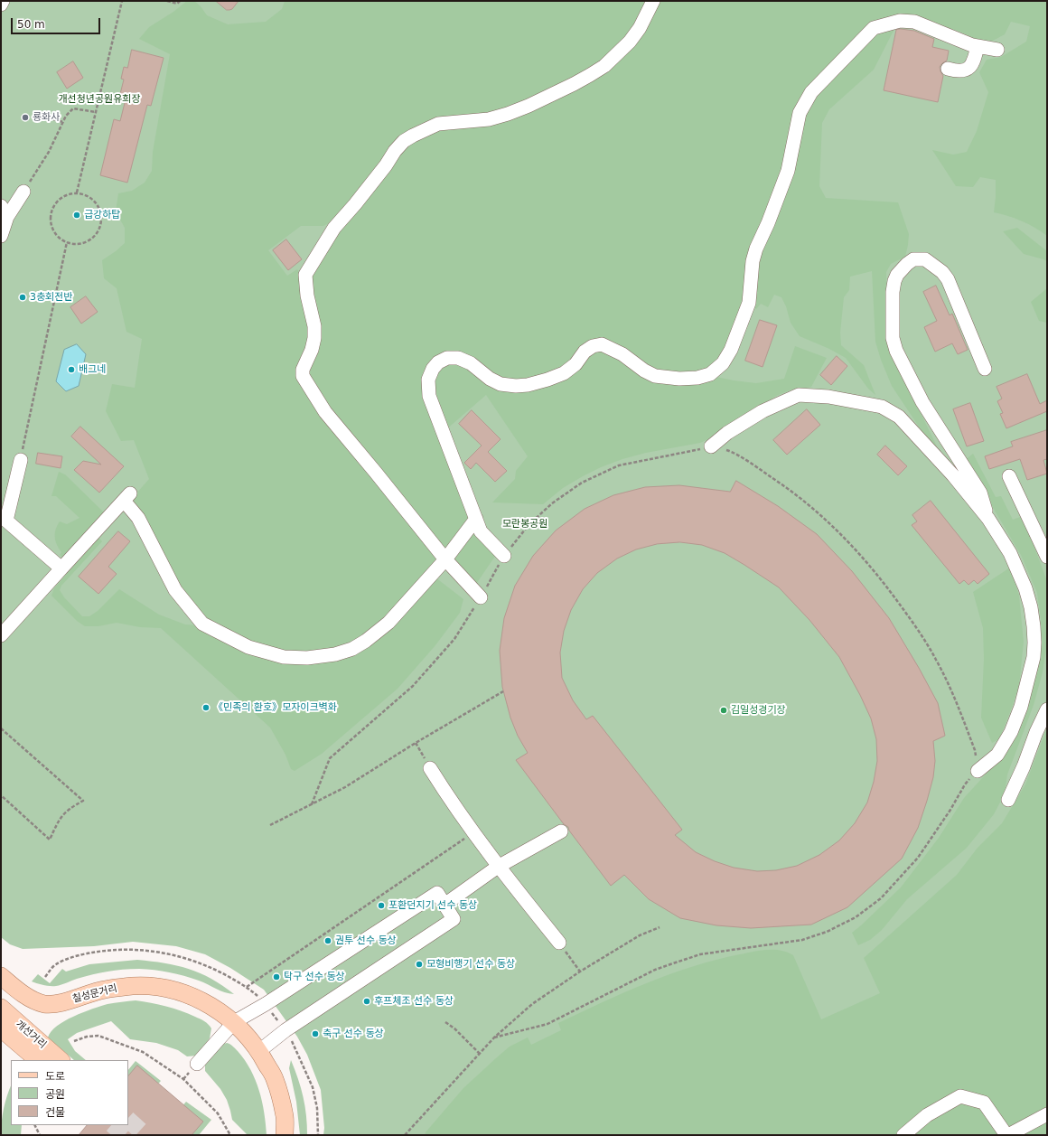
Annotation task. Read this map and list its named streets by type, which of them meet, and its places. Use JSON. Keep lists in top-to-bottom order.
{
  "streets": {
    "main road": ["칠성문거리", "개선거리"]
  },
  "parks": ["개선청년공원유희장", "모란봉공원"],
  "places": [
    "룡화사",
    "급강하탑",
    "3충회전반",
    "배그네",
    "《민족의 환호》모자이크벽화",
    "김일성경기장",
    "포환던지기 선수 동상",
    "권투 선수 동상",
    "모형비행기 선수 동상",
    "탁구 선수 동상",
    "후프체조 선수 동상",
    "축구 선수 동상"
  ],
  "legend": ["도로", "공원", "건물"],
  "scale_bar": "50 m"
}
